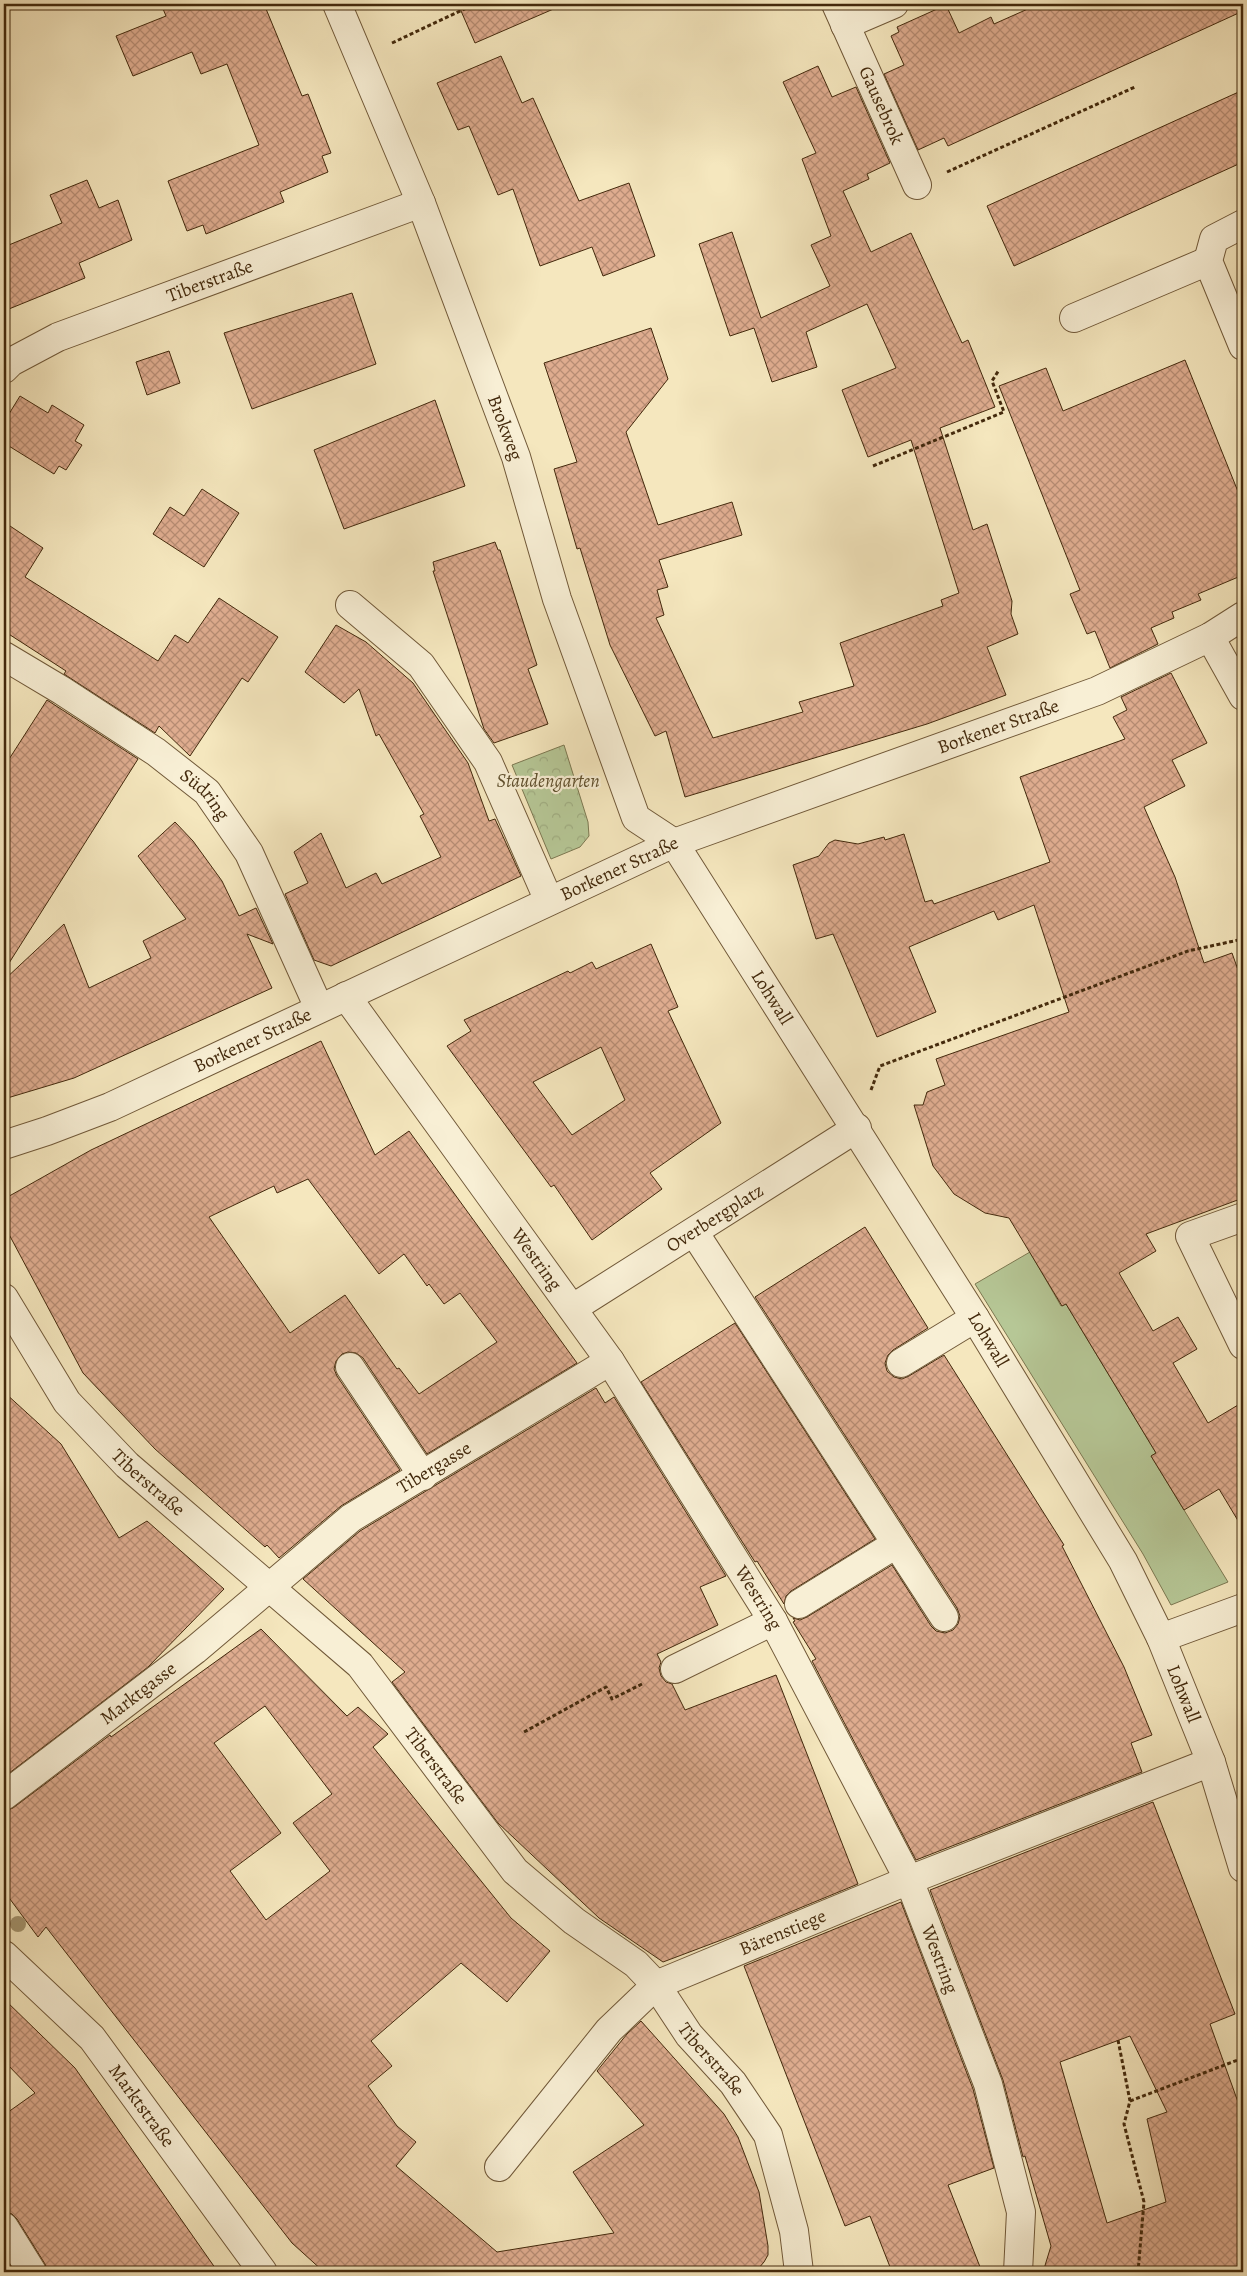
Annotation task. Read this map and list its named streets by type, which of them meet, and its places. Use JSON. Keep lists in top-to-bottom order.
{
  "streets": {
    "street": [
      "Gausebrok",
      "Tiberstraße",
      "Brokweg",
      "Borkener Straße",
      "Südring",
      "Lohwall",
      "Overbergplatz",
      "Westring",
      "Tibergasse",
      "Marktgasse",
      "Bärenstiege",
      "Marktstraße"
    ]
  },
  "crossings": [
    ["Tiberstraße", "Brokweg"],
    ["Tiberstraße", "Tibergasse"],
    ["Tiberstraße", "Marktgasse"],
    ["Tiberstraße", "Bärenstiege"],
    ["Brokweg", "Borkener Straße"],
    ["Brokweg", "Lohwall"],
    ["Borkener Straße", "Südring"],
    ["Borkener Straße", "Lohwall"],
    ["Borkener Straße", "Westring"],
    ["Lohwall", "Overbergplatz"],
    ["Lohwall", "Bärenstiege"],
    ["Overbergplatz", "Westring"],
    ["Westring", "Tibergasse"],
    ["Westring", "Bärenstiege"],
    ["Tibergasse", "Marktgasse"]
  ],
  "parks": ["Staudengarten"]
}
